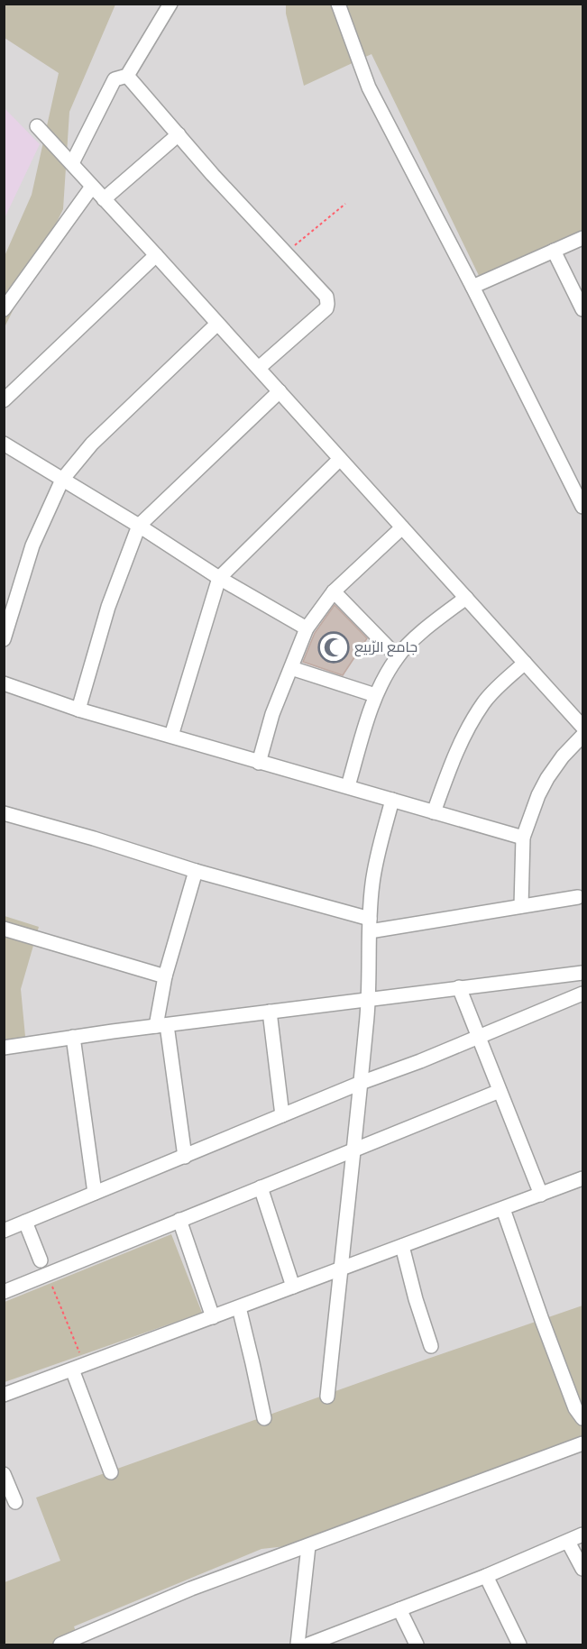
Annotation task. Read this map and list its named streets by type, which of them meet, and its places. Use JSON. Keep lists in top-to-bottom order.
{
  "places": {
    "mosque": ["جامع الرّبيع"]
  }
}
